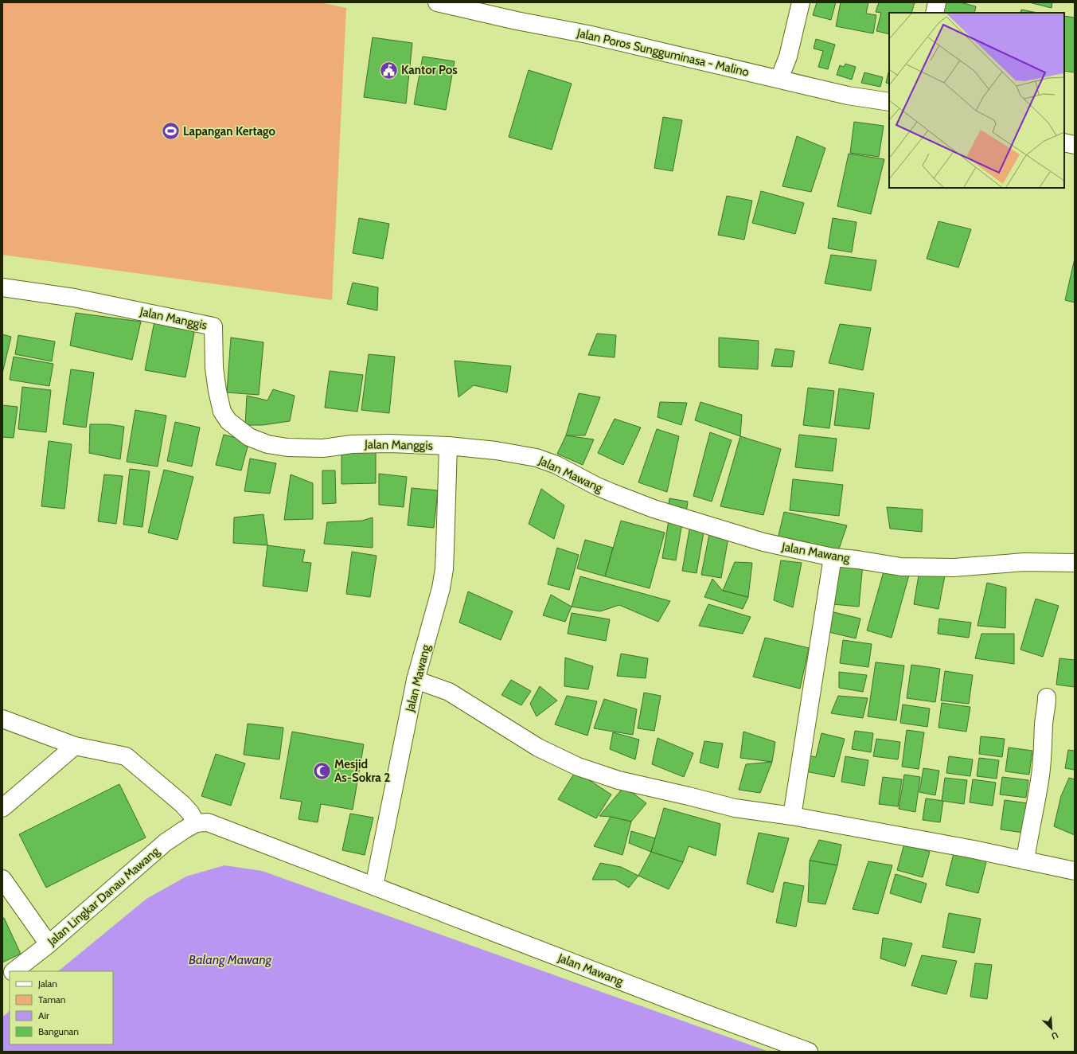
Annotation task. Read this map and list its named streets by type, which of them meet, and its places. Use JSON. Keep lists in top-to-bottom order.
{
  "streets": {
    "street": [
      "Jalan Poros Sungguminasa - Malino",
      "Jalan Manggis",
      "Jalan Mawang",
      "Jalan Lingkar Danau Mawang"
    ]
  },
  "crossings": [
    ["Jalan Manggis", "Jalan Mawang"],
    ["Jalan Mawang", "Jalan Lingkar Danau Mawang"]
  ],
  "water": ["Balang Mawang"],
  "places": {
    "public building": ["Kantor Pos"],
    "sports": ["Lapangan Kertago"],
    "mosque": ["Mesjid As-Sokra 2"]
  },
  "legend": [
    "Jalan",
    "Taman",
    "Air",
    "Bangunan"
  ],
  "north": "bottom right"
}
